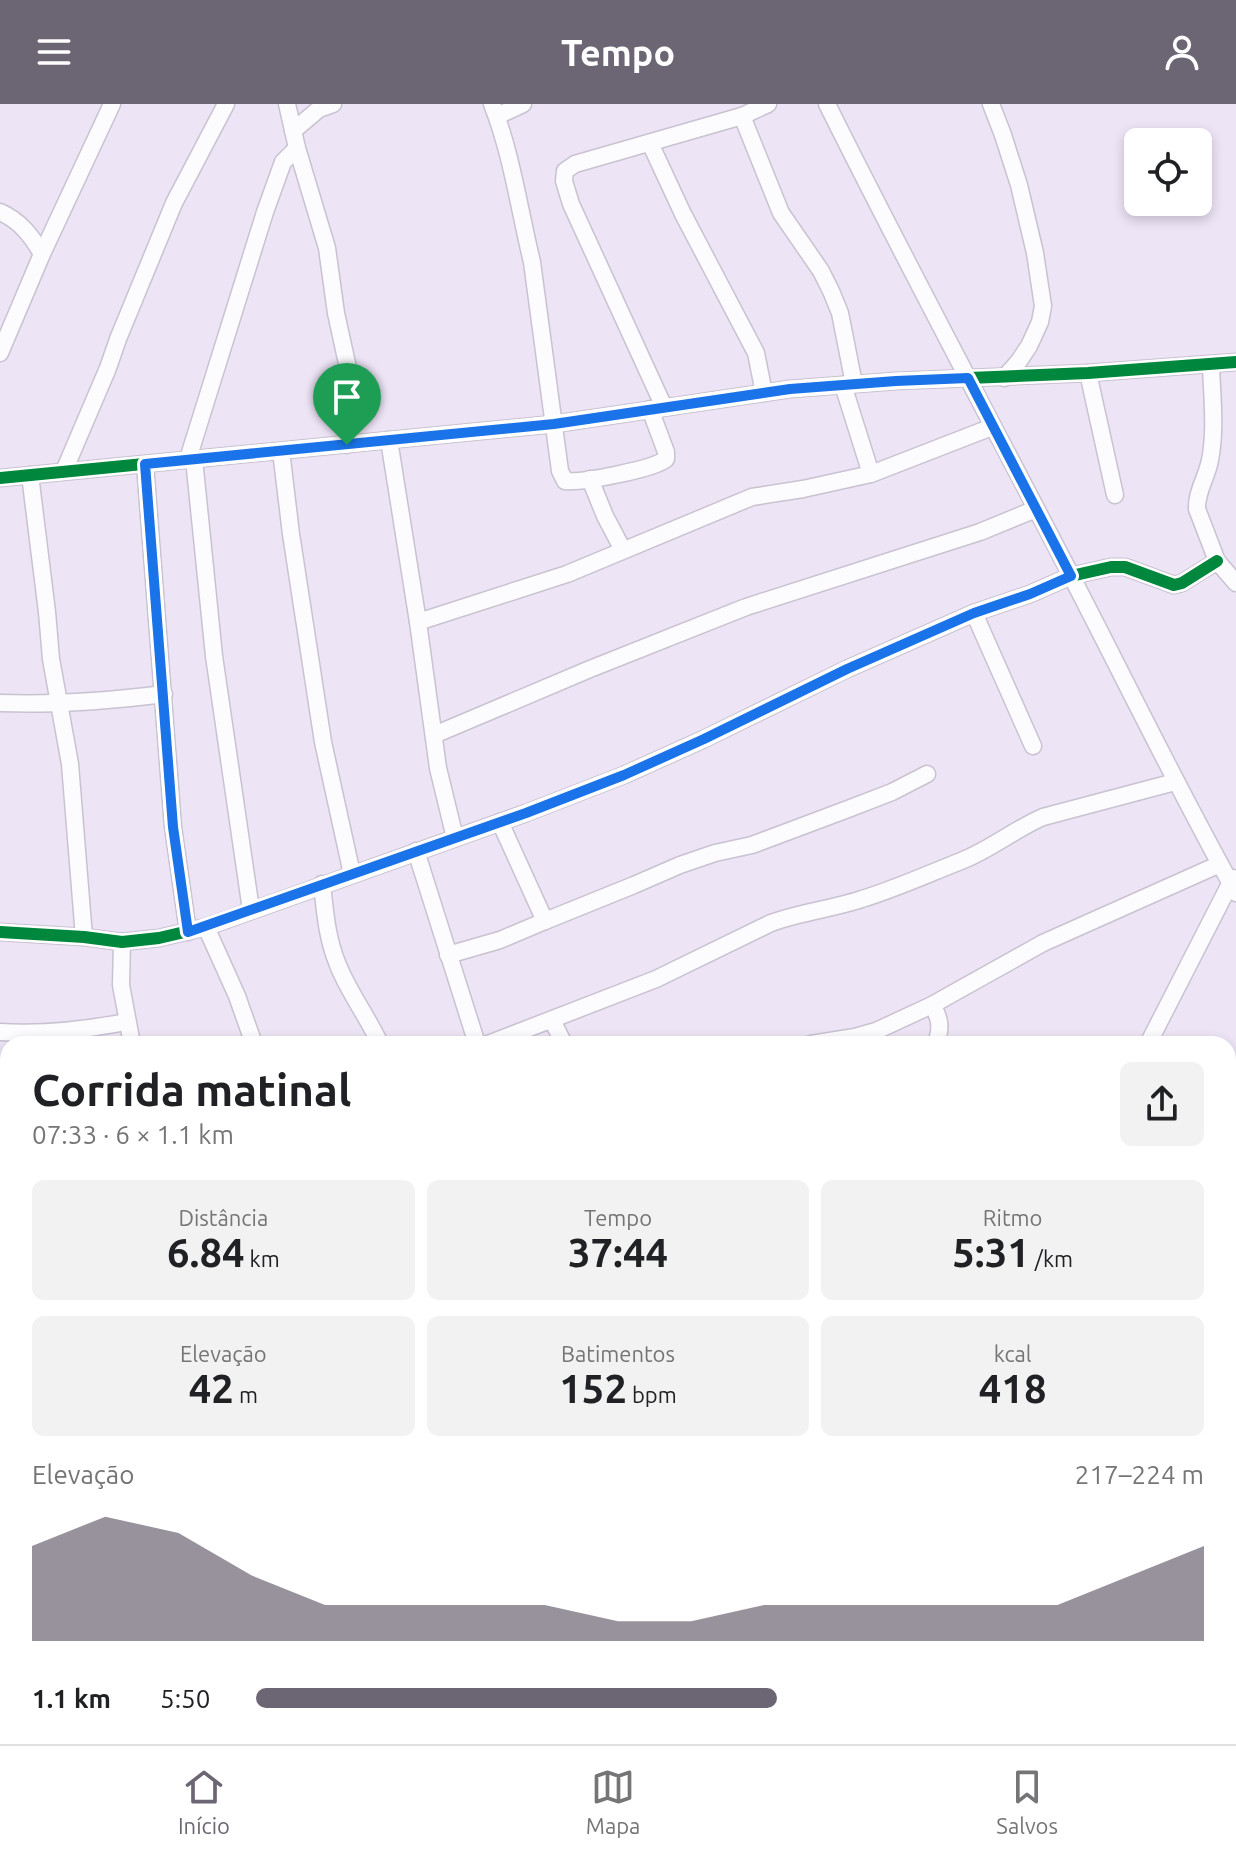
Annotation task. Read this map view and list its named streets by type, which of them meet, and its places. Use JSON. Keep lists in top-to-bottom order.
{
  "page": {
    "header": "Tempo",
    "heading": ["Corrida matinal", "07:33 · 6 × 1.1 km"],
    "stats": [
      ["Distância", "6.84 km"],
      ["Tempo", "37:44"],
      ["Ritmo", "5:31 /km"],
      ["Elevação", "42 m"],
      ["Batimentos", "152 bpm"],
      ["kcal", "418"]
    ],
    "chart": ["Elevação", "217–224 m"],
    "list": [
      {
        "name": "1.1 km",
        "note": "5:50"
      }
    ],
    "tabs": ["Início", "Mapa", "Salvos"]
  }
}
